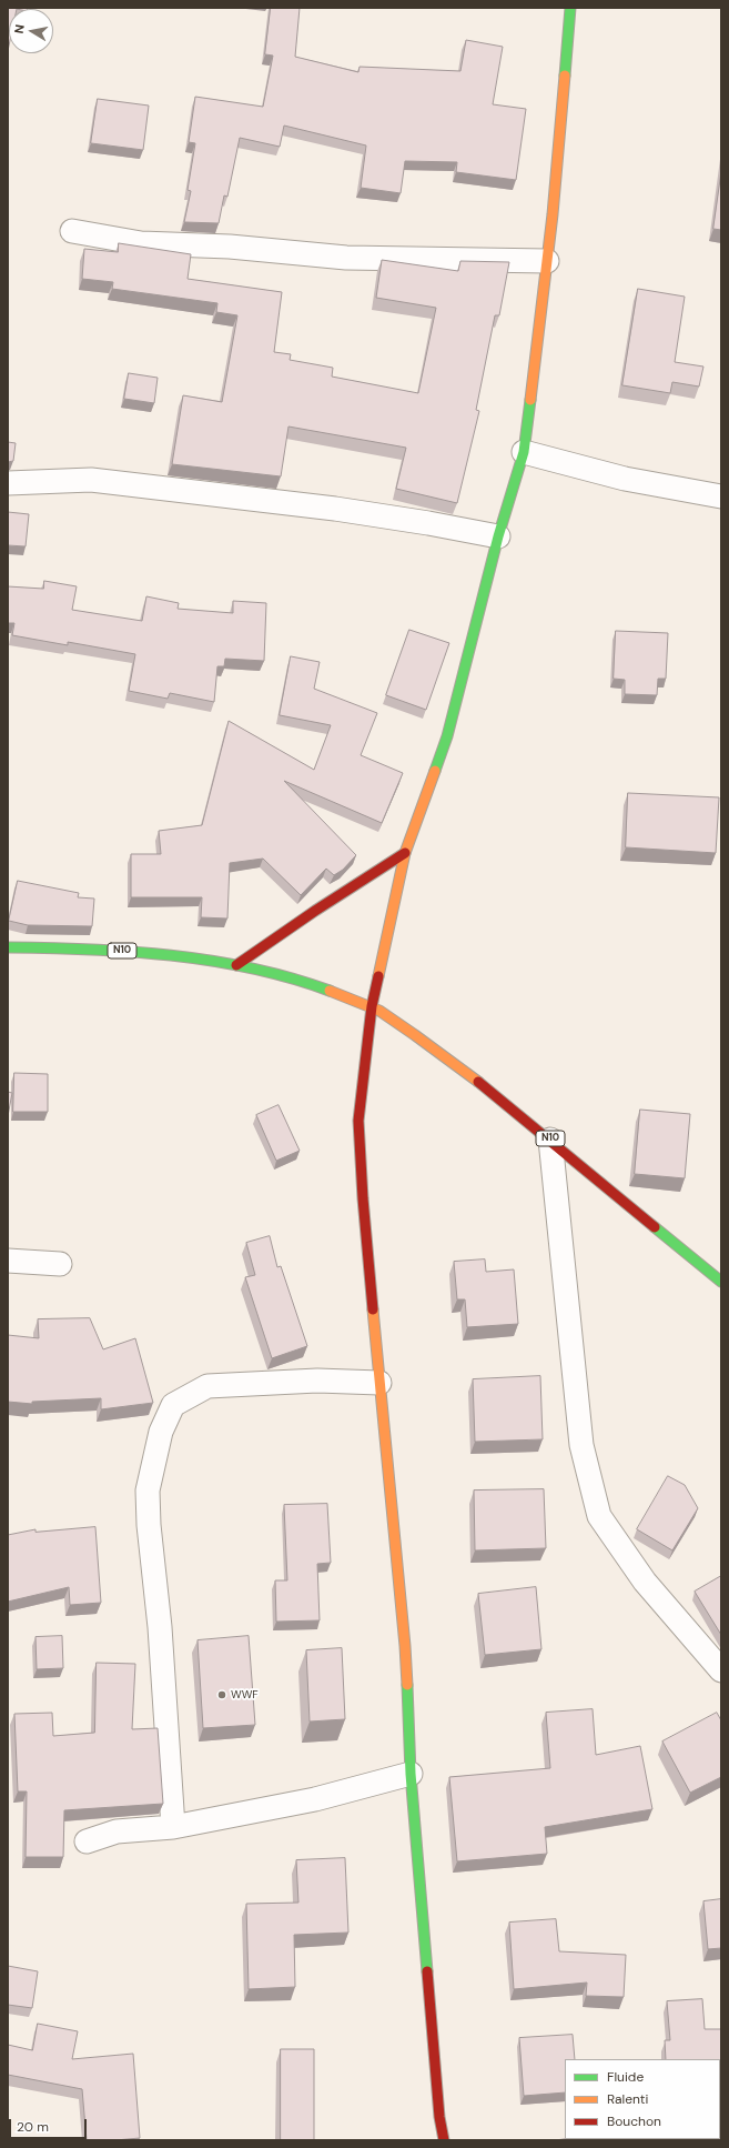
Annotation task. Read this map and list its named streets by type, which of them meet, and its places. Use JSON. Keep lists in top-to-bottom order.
{
  "streets": {
    "main road": ["N10"]
  },
  "places": ["WWF"],
  "legend": ["Fluide", "Ralenti", "Bouchon"],
  "scale_bar": "20 m",
  "north": "left"
}
